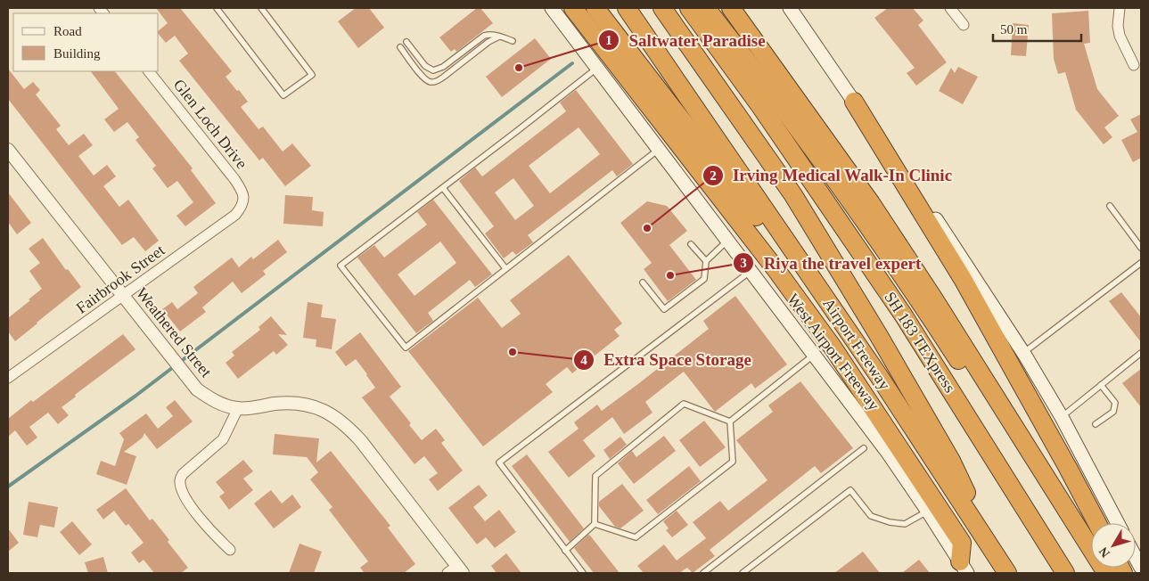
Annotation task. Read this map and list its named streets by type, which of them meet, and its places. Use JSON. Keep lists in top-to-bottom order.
{
  "streets": {
    "highway": ["SH 183 TEXpress", "Airport Freeway"],
    "main road": ["West Airport Freeway"],
    "street": ["Glen Loch Drive", "Fairbrook Street", "Weathered Street"]
  },
  "crossings": [
    ["Glen Loch Drive", "Fairbrook Street"],
    ["Fairbrook Street", "Weathered Street"]
  ],
  "places": [
    "Saltwater Paradise",
    "Irving Medical Walk-In Clinic",
    "Riya the travel expert",
    "Extra Space Storage"
  ],
  "legend": ["Road", "Building"],
  "scale_bar": "50 m",
  "north": "bottom left"
}
